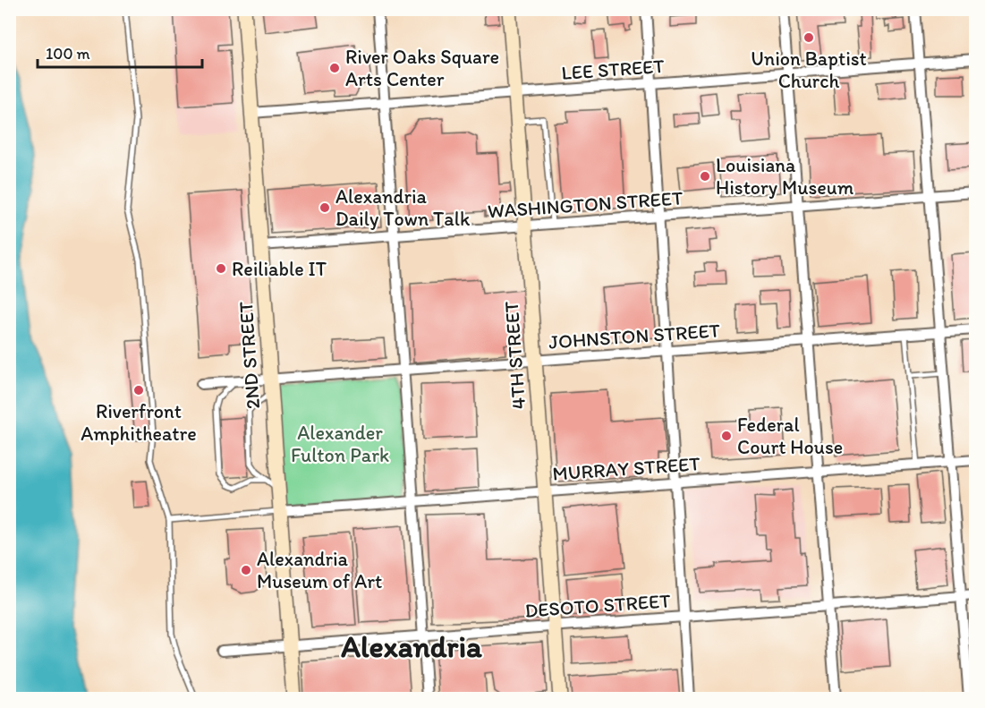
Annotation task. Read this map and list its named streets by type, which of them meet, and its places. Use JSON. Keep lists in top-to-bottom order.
{
  "streets": {
    "main road": ["2ND STREET", "4TH STREET"],
    "street": [
      "LEE STREET",
      "WASHINGTON STREET",
      "JOHNSTON STREET",
      "MURRAY STREET",
      "DESOTO STREET"
    ]
  },
  "crossings": [
    ["LEE STREET", "2ND STREET"],
    ["LEE STREET", "4TH STREET"],
    ["WASHINGTON STREET", "2ND STREET"],
    ["WASHINGTON STREET", "4TH STREET"],
    ["JOHNSTON STREET", "2ND STREET"],
    ["JOHNSTON STREET", "4TH STREET"],
    ["2ND STREET", "MURRAY STREET"],
    ["2ND STREET", "DESOTO STREET"],
    ["4TH STREET", "MURRAY STREET"],
    ["4TH STREET", "DESOTO STREET"]
  ],
  "districts": ["Alexandria"],
  "parks": ["Alexander Fulton Park"],
  "places": [
    "Union Baptist Church",
    "River Oaks Square Arts Center",
    "Louisiana History Museum",
    "Alexandria Daily Town Talk",
    "Reiliable IT",
    "Riverfront Amphitheatre",
    "Federal Court House",
    "Alexandria Museum of Art"
  ],
  "scale_bar": "100 m"
}
